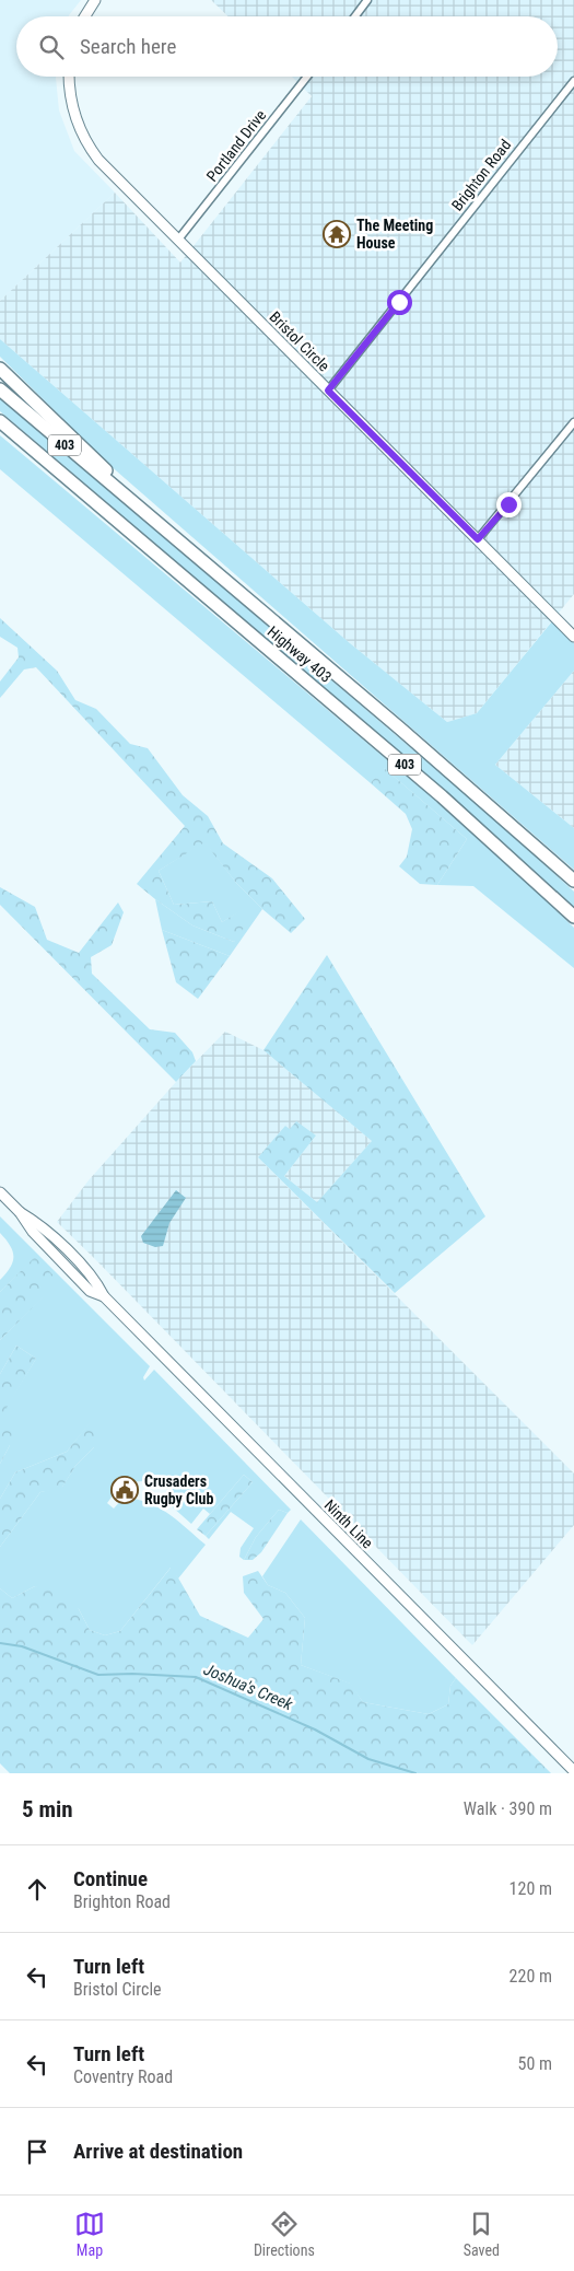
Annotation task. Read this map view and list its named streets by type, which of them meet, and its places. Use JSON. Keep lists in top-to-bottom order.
{
  "streets": {
    "highway": ["403", "Highway 403"],
    "main road": ["Bristol Circle", "Ninth Line"],
    "street": ["Portland Drive", "Brighton Road"]
  },
  "crossings": [
    ["Portland Drive", "Bristol Circle"],
    ["Brighton Road", "Bristol Circle"]
  ],
  "water": ["Joshua's Creek"],
  "places": {
    "temple": ["The Meeting House"],
    "public building": ["Crusaders Rugby Club"]
  },
  "page": {
    "search": "Search here",
    "heading": ["5 min", "Walk · 390 m"],
    "list": [
      ["Continue", "Brighton Road", "120 m"],
      ["Turn left", "Bristol Circle", "220 m"],
      ["Turn left", "Coventry Road", "50 m"],
      "Arrive at destination"
    ],
    "nav": ["Map", "Directions", "Saved"]
  }
}
